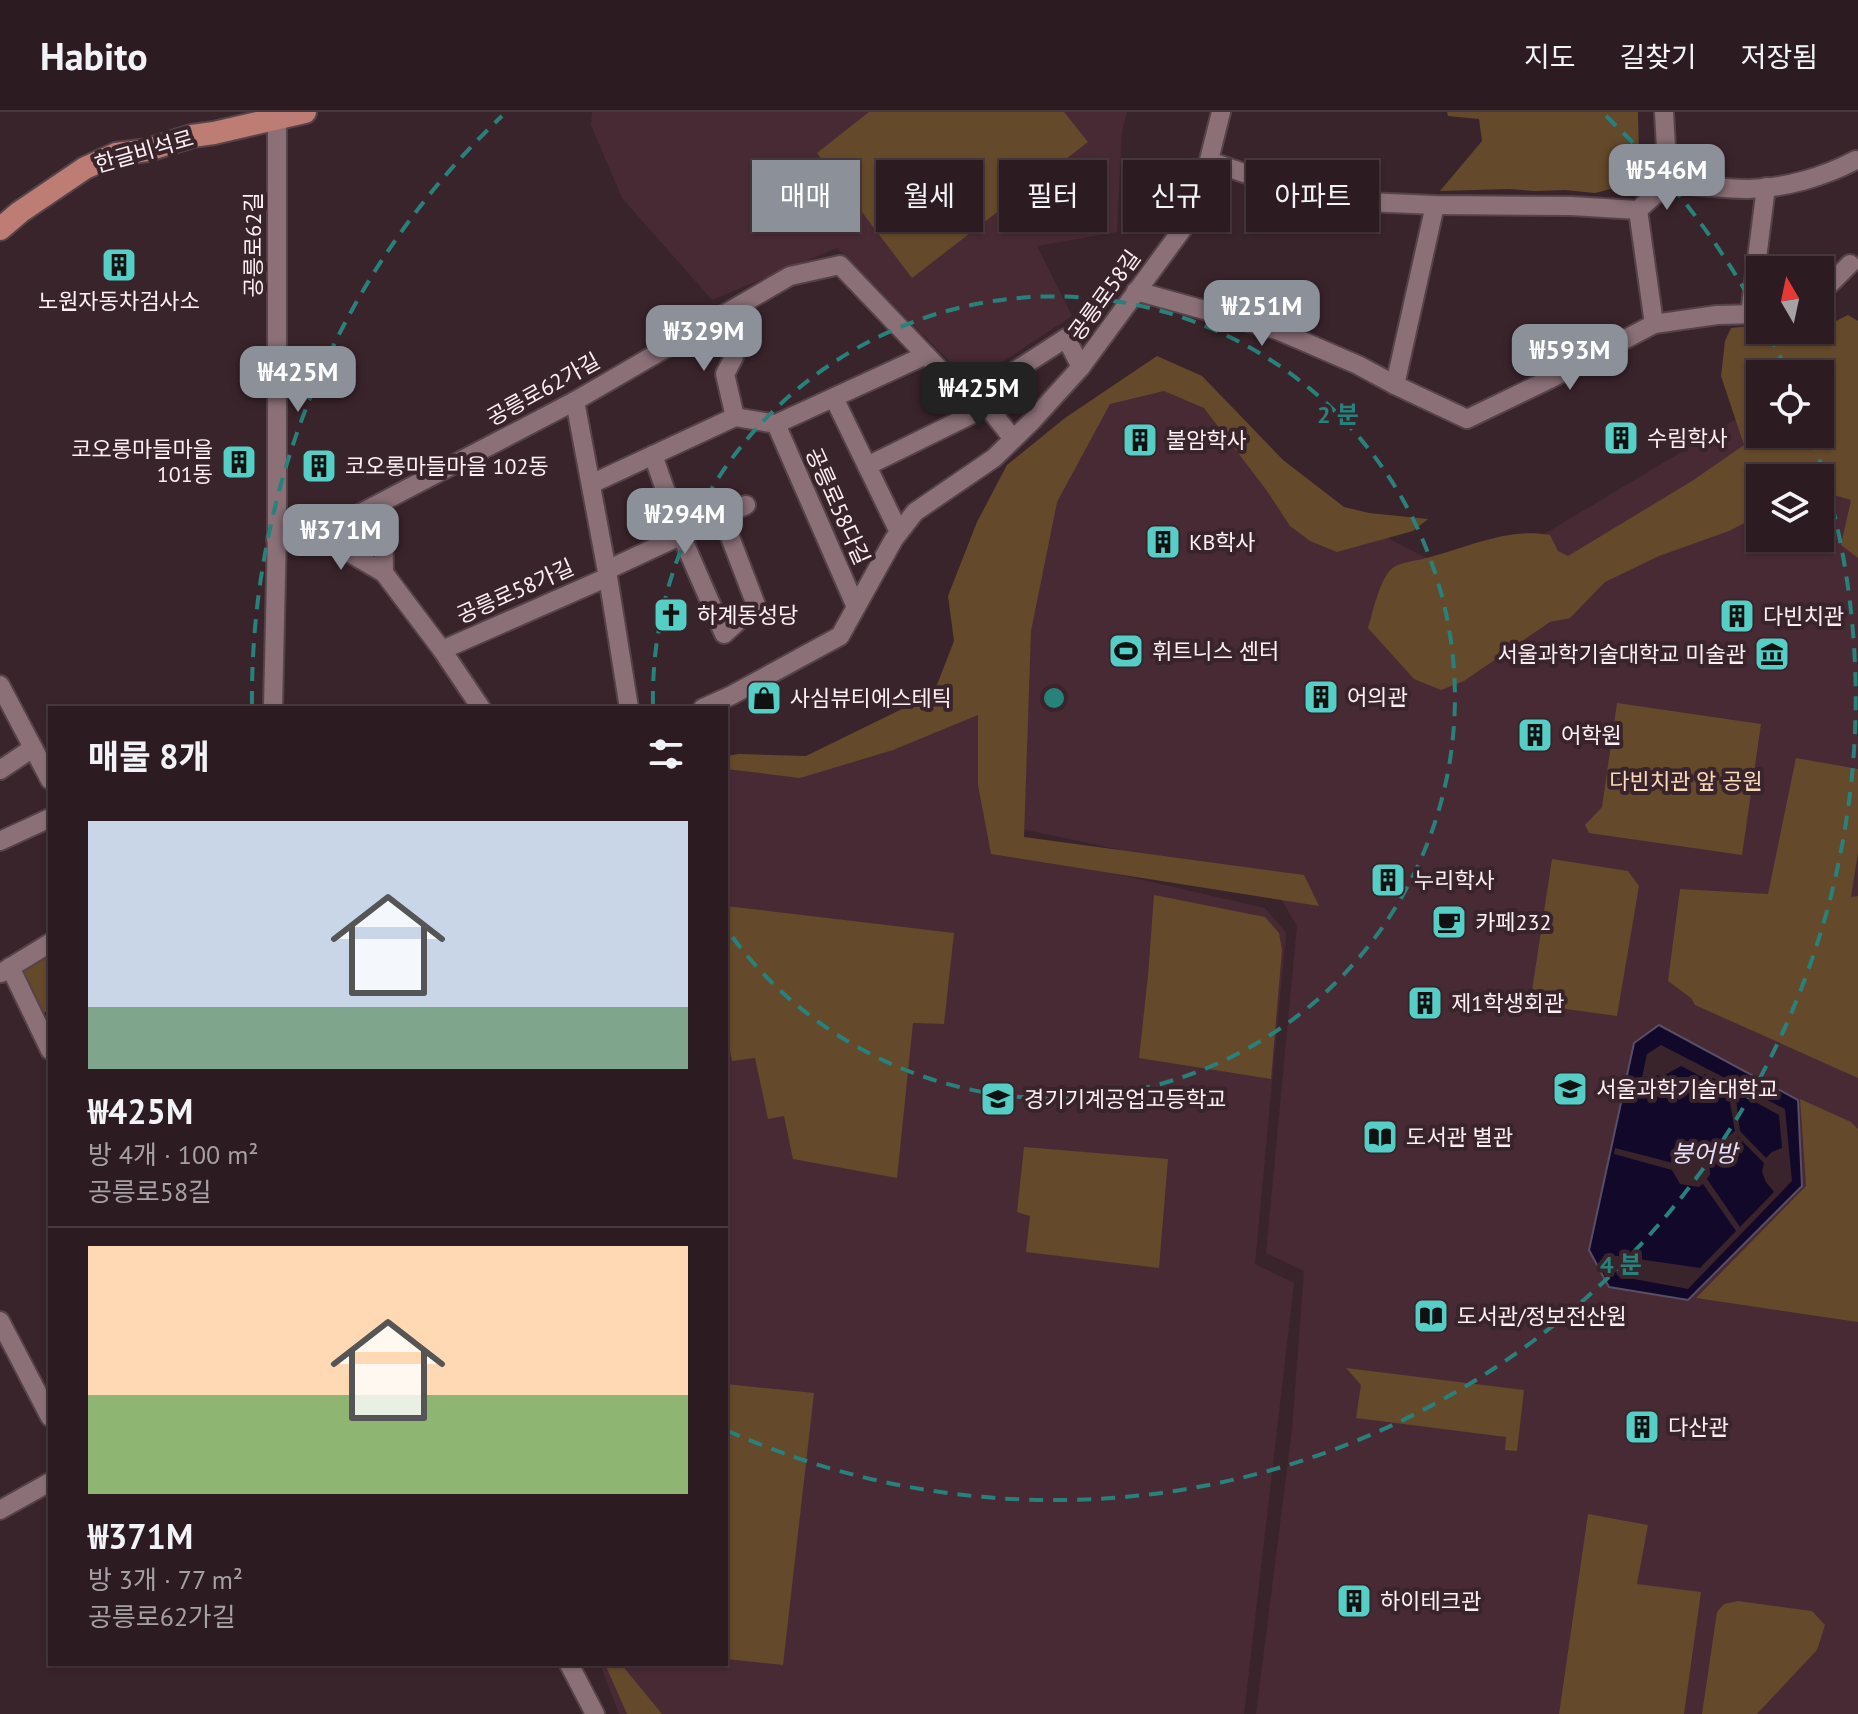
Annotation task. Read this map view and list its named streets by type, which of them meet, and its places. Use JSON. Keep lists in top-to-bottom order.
{
  "streets": {
    "main road": ["한글비석로"],
    "street": [
      "공릉로62길",
      "공릉로58길",
      "공릉로62가길",
      "공릉로58다길",
      "공릉로58가길"
    ]
  },
  "crossings": [
    ["한글비석로", "공릉로62길"],
    ["공릉로62길", "공릉로62가길"],
    ["공릉로58길", "공릉로62가길"],
    ["공릉로58길", "공릉로58다길"]
  ],
  "water": ["붕어방"],
  "parks": ["다빈치관 앞 공원"],
  "places": {
    "building": [
      "노원자동차검사소",
      "수림학사",
      "불암학사",
      "코오롱마들마을 101동",
      "코오롱마들마을 102동",
      "KB학사",
      "다빈치관",
      "어의관",
      "어학원",
      "누리학사",
      "제1학생회관",
      "다산관",
      "하이테크관"
    ],
    "church": ["하계동성당"],
    "sports": ["휘트니스 센터"],
    "museum": ["서울과학기술대학교 미술관"],
    "shop": ["사심뷰티에스테틱"],
    "cafe": ["카페232"],
    "school or university": ["서울과학기술대학교", "경기기계공업고등학교"],
    "library": ["도서관 별관", "도서관/정보전산원"]
  },
  "north": "top",
  "page": {
    "header": "Habito",
    "nav": ["지도", "길찾기", "저장됨"],
    "price": [
      "₩546M",
      "₩251M",
      "₩329M",
      "₩593M",
      "₩425M",
      "₩425M",
      "₩294M",
      "₩371M"
    ],
    "chip": [
      "매매",
      "월세",
      "필터",
      "신규",
      "아파트"
    ],
    "heading": "매물 8개",
    "list": [
      {
        "name": "₩425M",
        "note": "방 4개 · 100 m² · 공릉로58길"
      },
      {
        "name": "₩371M",
        "note": "방 3개 · 77 m² · 공릉로62가길"
      }
    ]
  },
  "rings": ["2 분", "4 분"]
}
